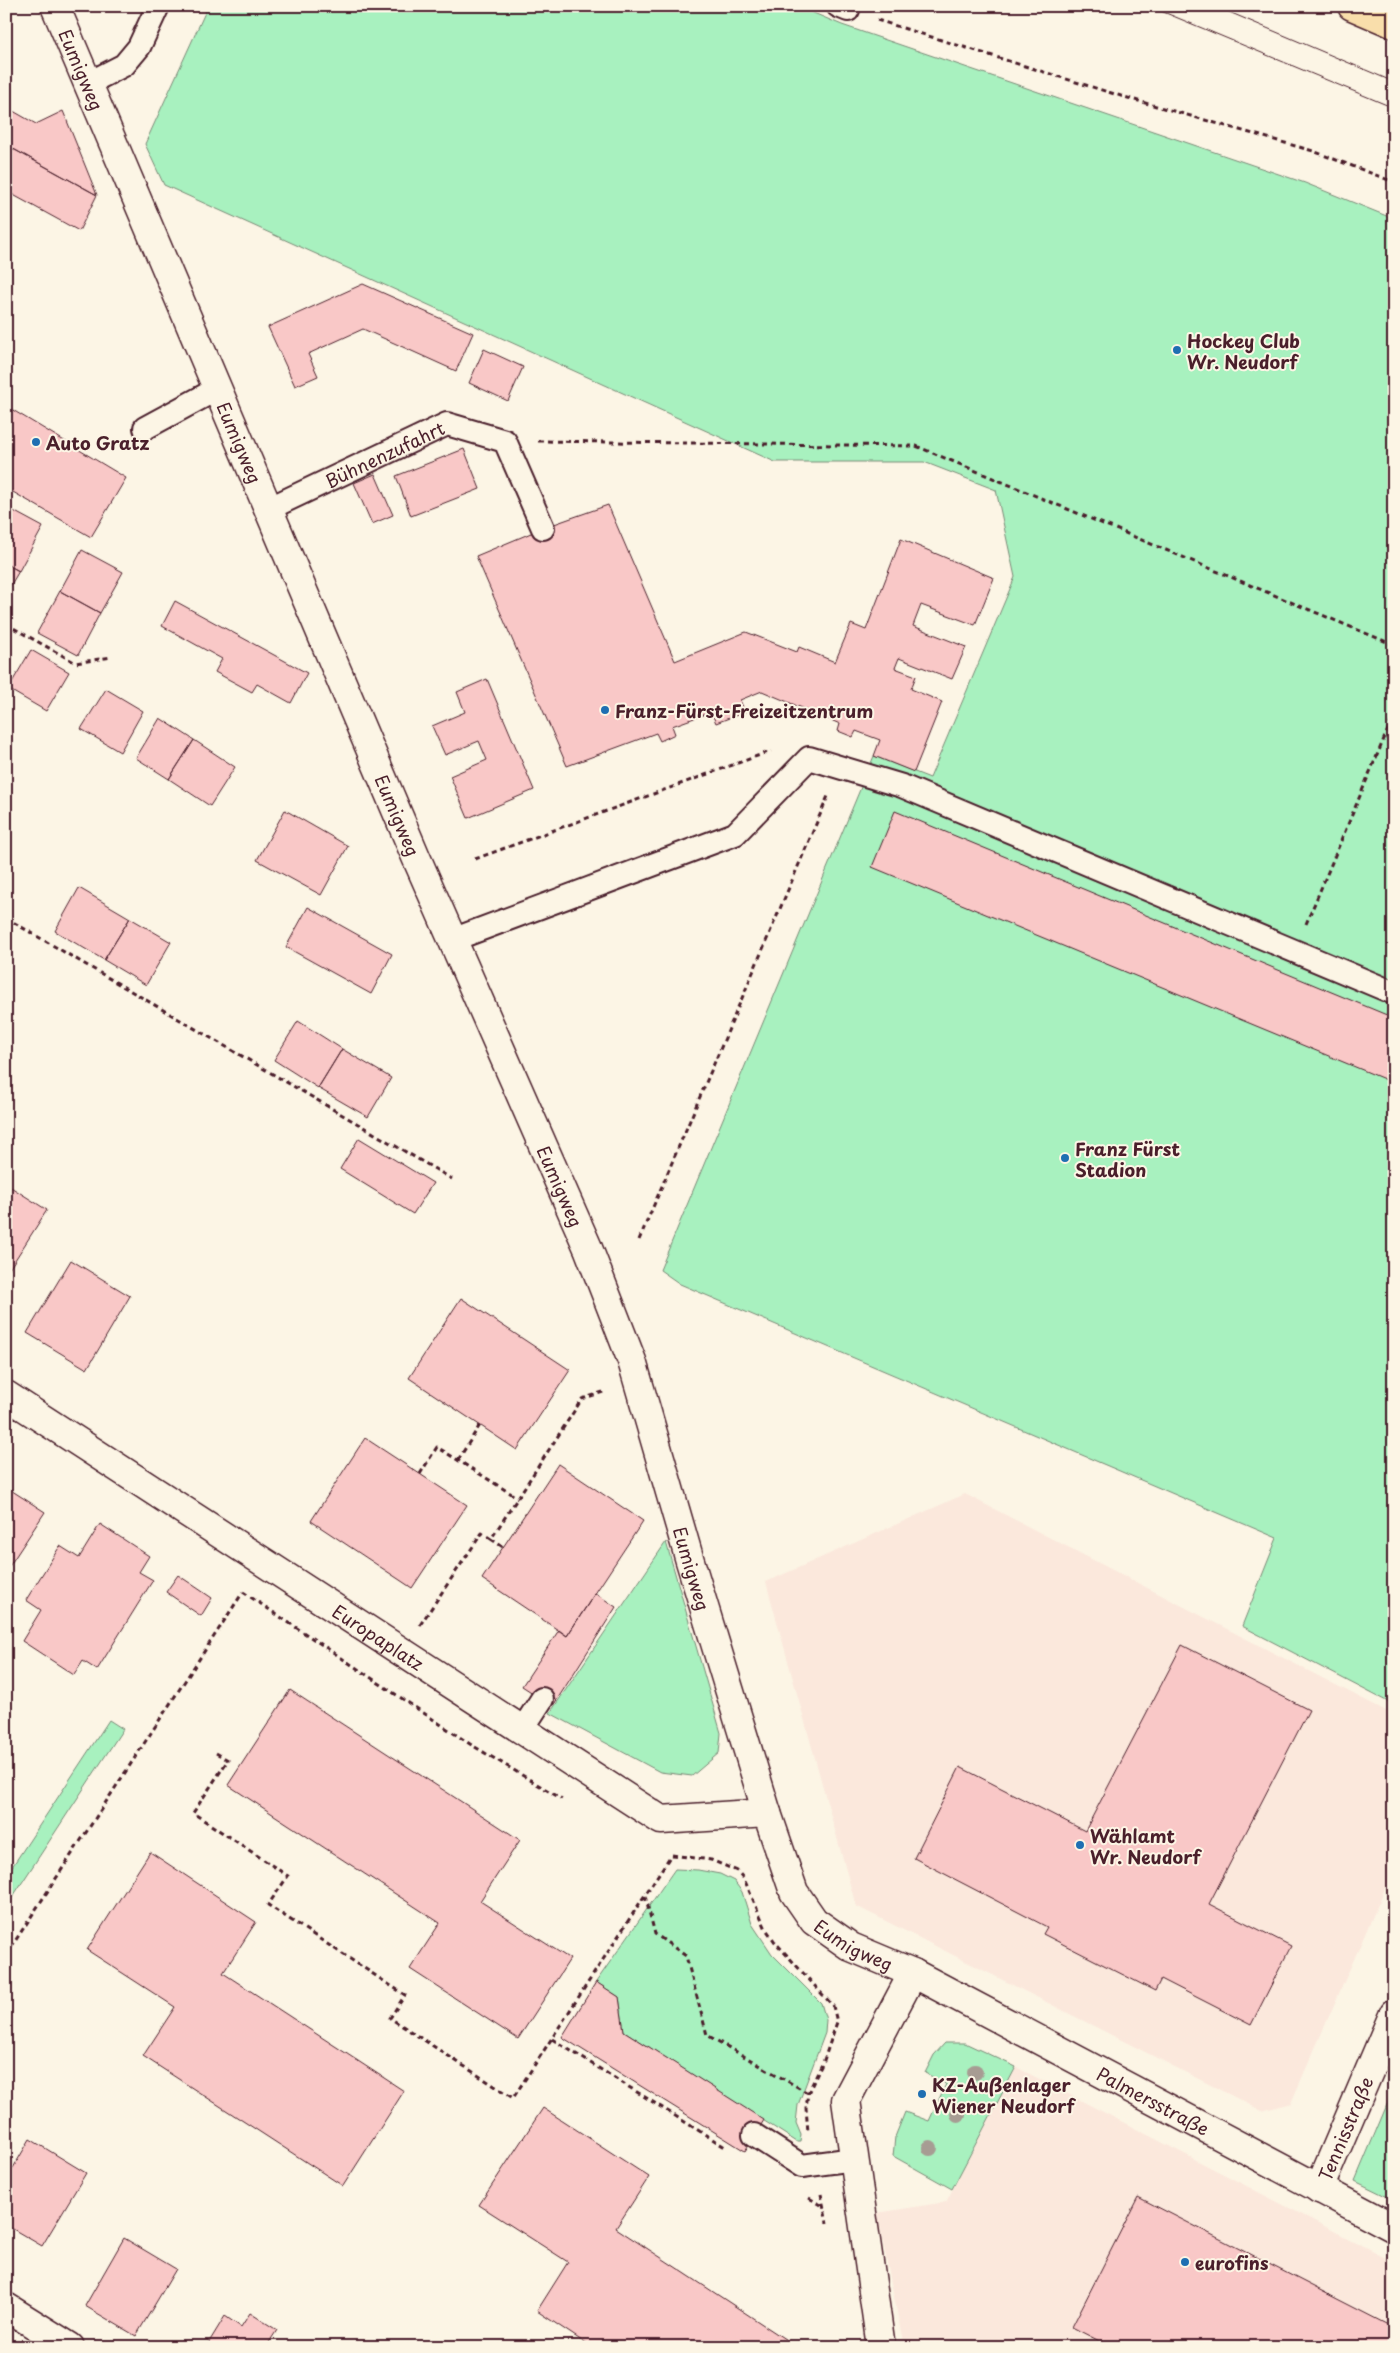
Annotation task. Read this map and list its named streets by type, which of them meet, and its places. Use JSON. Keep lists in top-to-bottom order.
{
  "streets": {
    "street": [
      "Eumigweg",
      "Europaplatz",
      "Palmersstraße",
      "Tennisstraße"
    ],
    "lane": ["Bühnenzufahrt"]
  },
  "crossings": [
    ["Eumigweg", "Bühnenzufahrt"],
    ["Eumigweg", "Europaplatz"],
    ["Eumigweg", "Palmersstraße"],
    ["Palmersstraße", "Tennisstraße"]
  ],
  "places": [
    "Hockey Club Wr. Neudorf",
    "Auto Gratz",
    "Franz-Fürst-Freizeitzentrum",
    "Franz Fürst Stadion",
    "Wählamt Wr. Neudorf",
    "KZ-Außenlager Wiener Neudorf",
    "eurofins"
  ]
}
